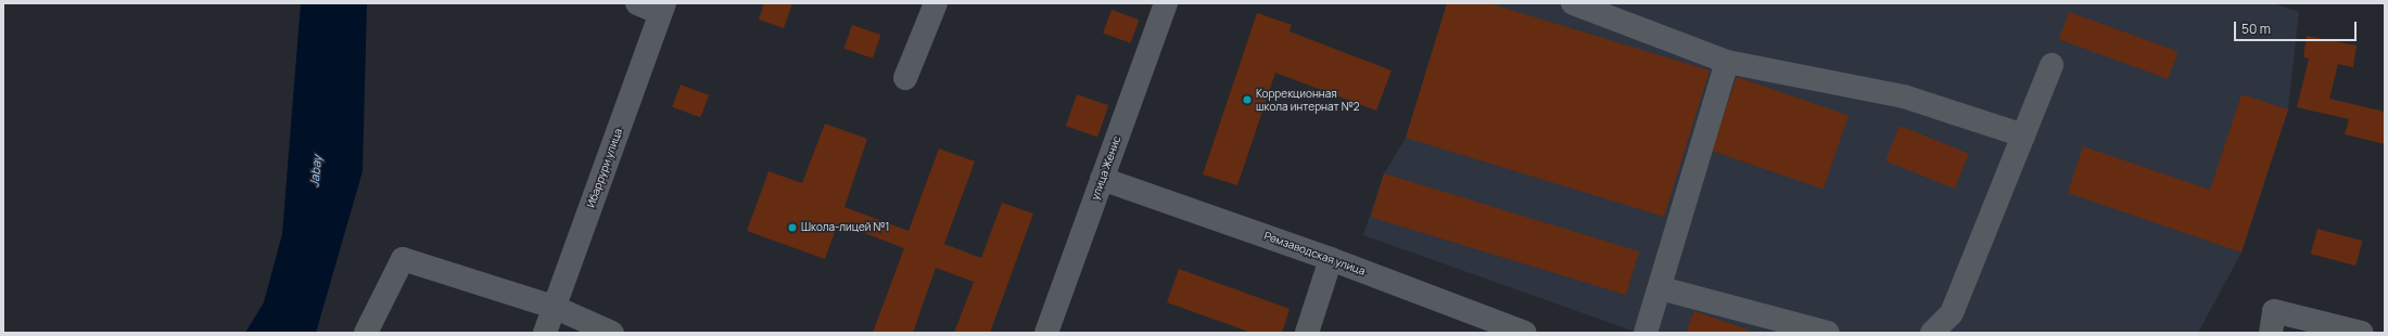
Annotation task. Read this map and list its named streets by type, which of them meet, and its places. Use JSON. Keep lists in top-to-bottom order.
{
  "streets": {
    "street": ["Ибаррури улица", "улица Женис", "Ремзаводская улица"]
  },
  "crossings": [
    ["улица Женис", "Ремзаводская улица"]
  ],
  "water": ["Jabay"],
  "places": ["Коррекционная школа интернат №2", "Школа-лицей №1"],
  "scale_bar": "50 m"
}
